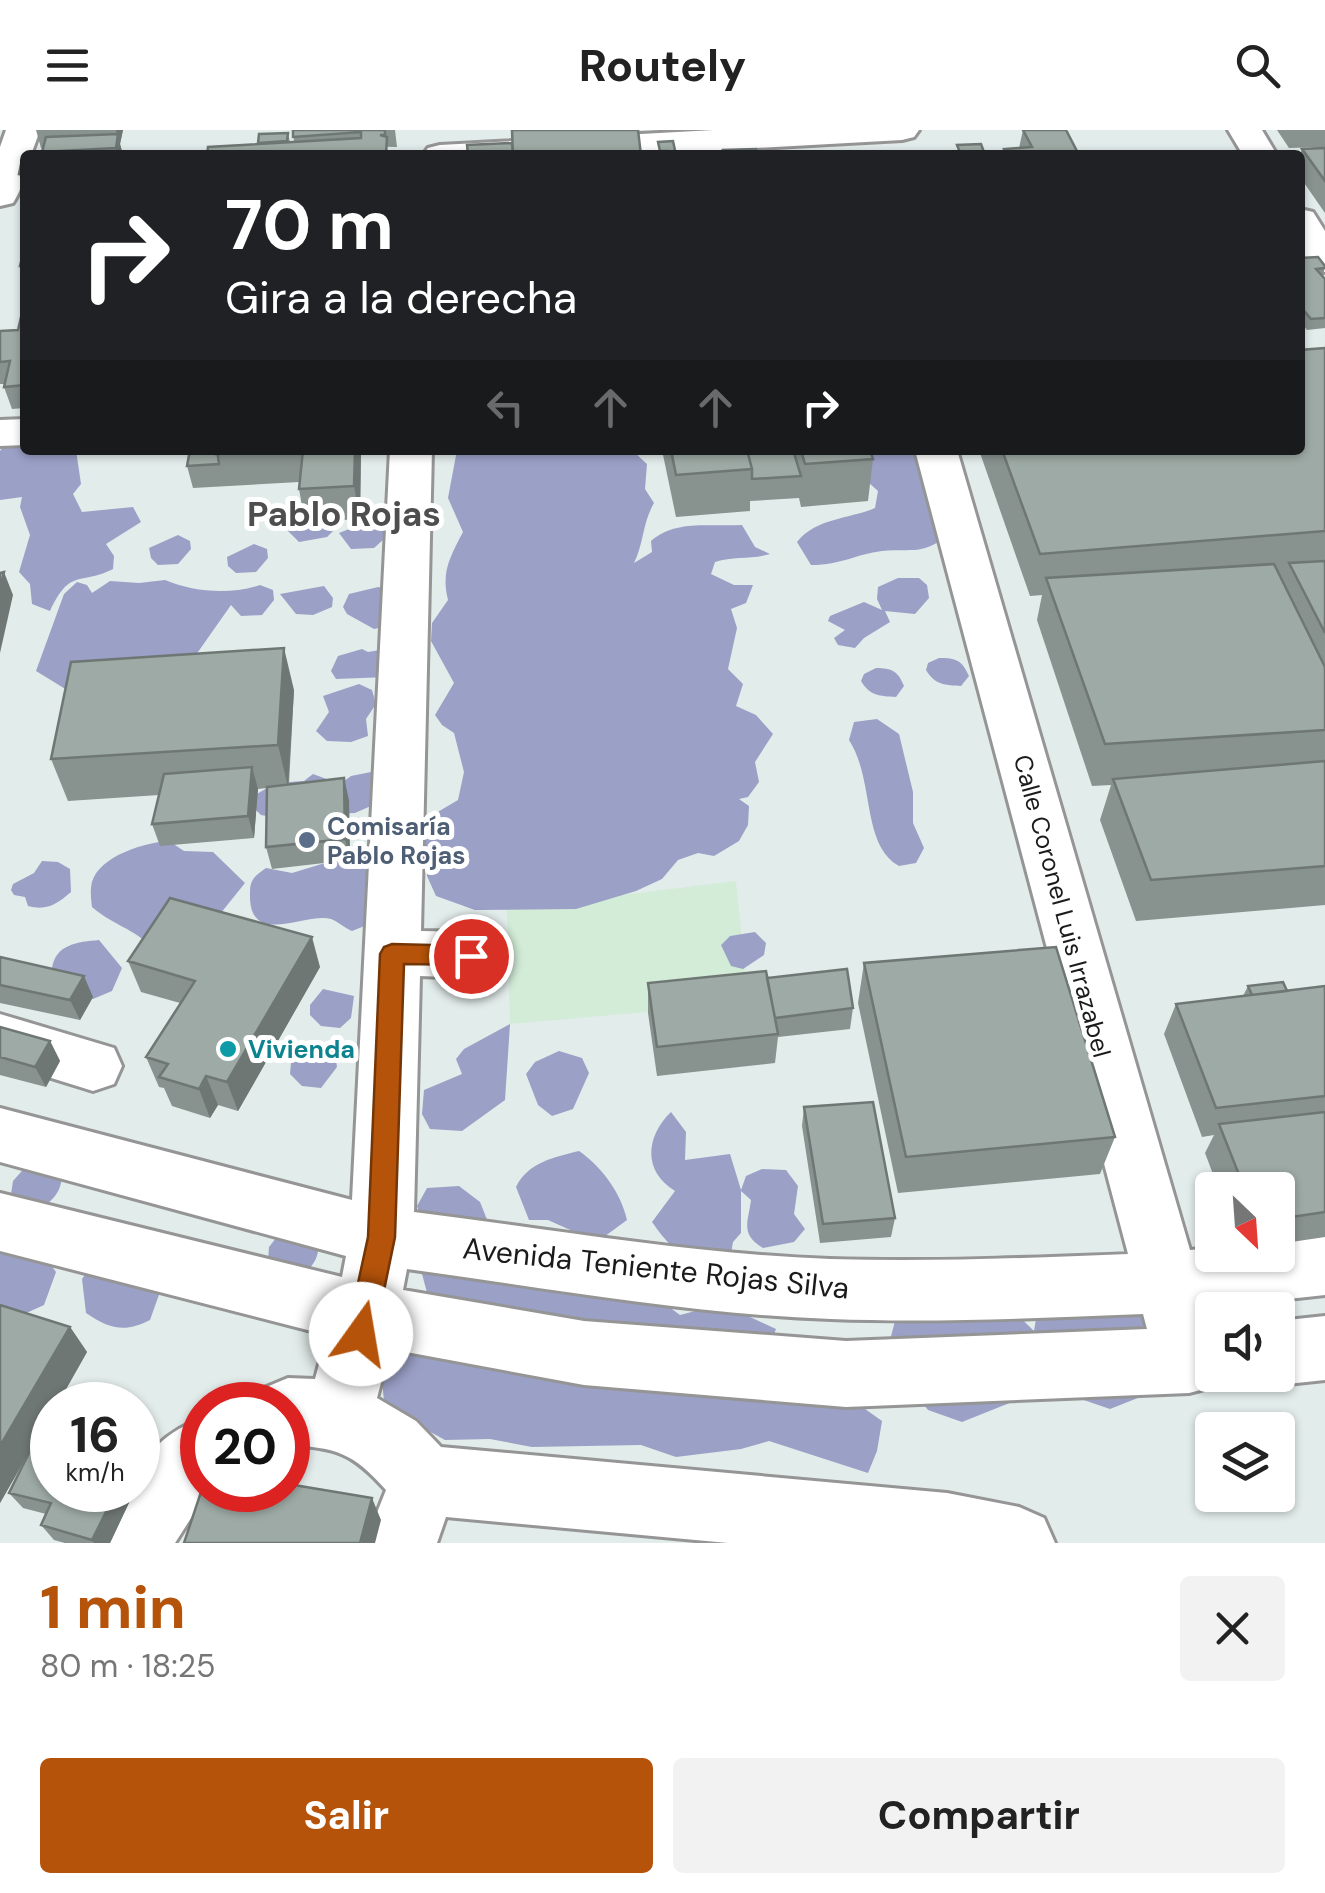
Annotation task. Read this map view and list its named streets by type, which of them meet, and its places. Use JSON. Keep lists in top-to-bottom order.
{
  "streets": {
    "street": ["Calle Coronel Luis Irrazabel", "Avenida Teniente Rojas Silva"]
  },
  "crossings": [
    ["Calle Coronel Luis Irrazabel", "Avenida Teniente Rojas Silva"]
  ],
  "districts": ["Pablo Rojas"],
  "places": ["Comisaría Pablo Rojas", "Vivienda"],
  "north": "bottom right",
  "page": {
    "header": "Routely",
    "turn": ["70 m", "Gira a la derecha"],
    "speed": "16 km/h",
    "limit": "20",
    "heading": ["1 min", "80 m · 18:25"],
    "buttons": ["Salir", "Compartir"]
  }
}
